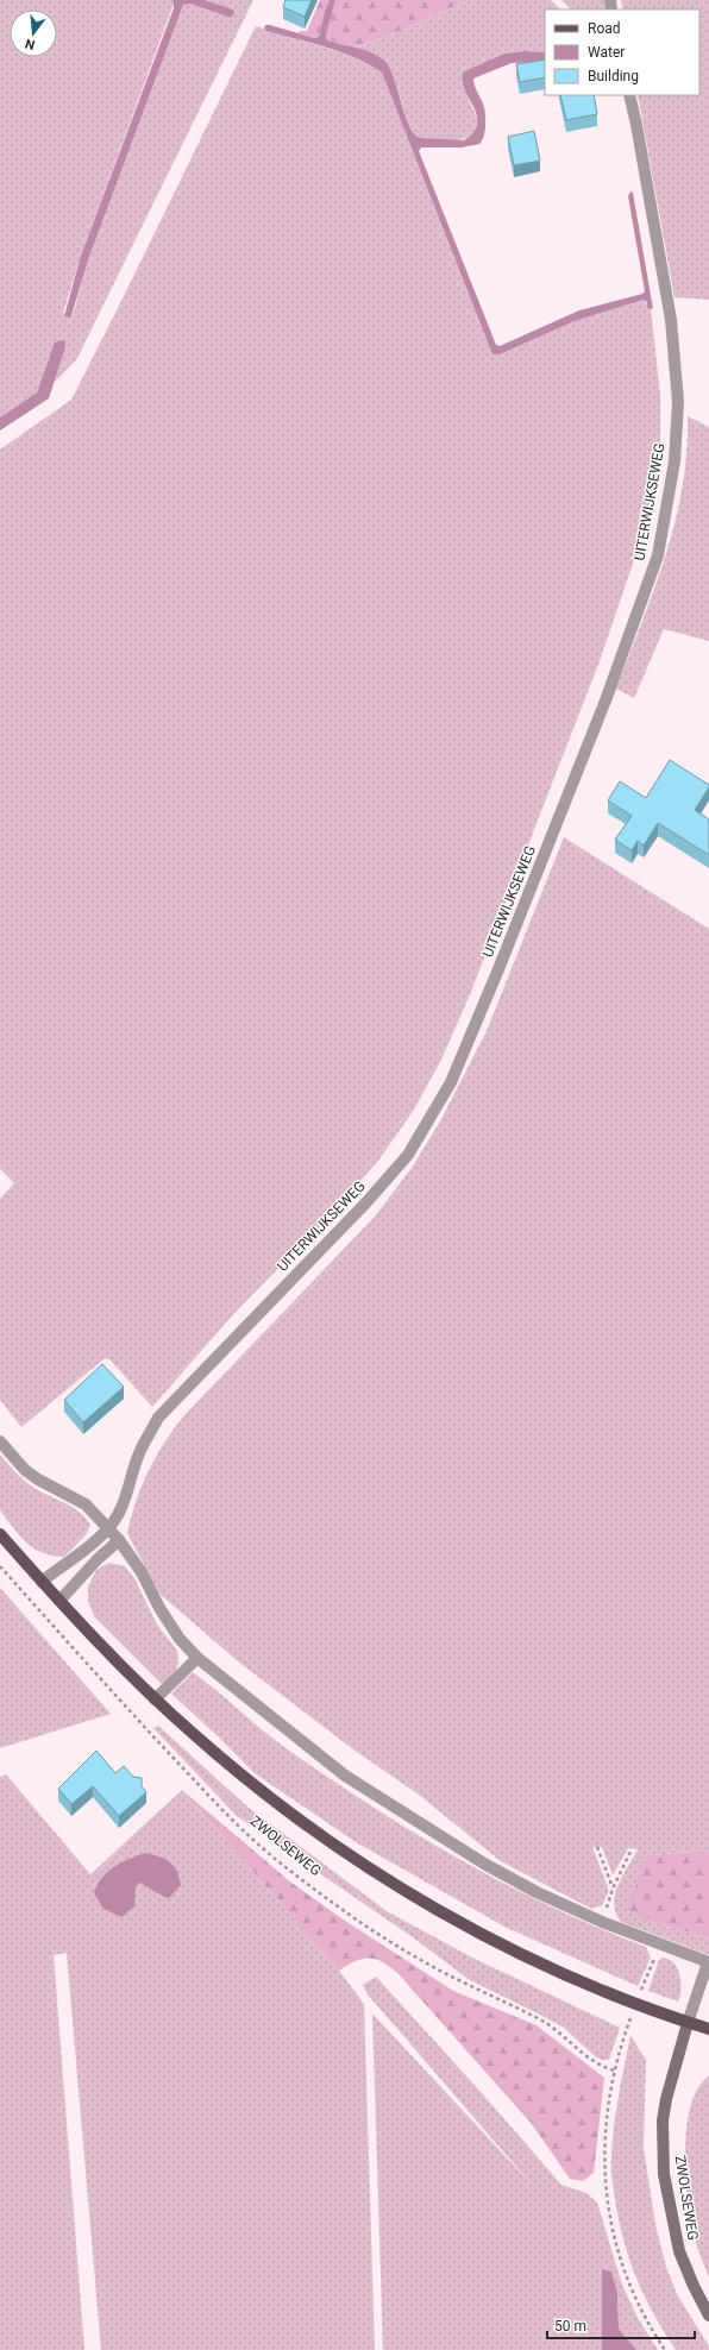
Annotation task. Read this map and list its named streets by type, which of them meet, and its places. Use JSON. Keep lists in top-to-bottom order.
{
  "streets": {
    "main road": ["ZWOLSEWEG"],
    "street": ["UITERWIJKSEWEG"]
  },
  "crossings": [
    ["UITERWIJKSEWEG", "ZWOLSEWEG"]
  ],
  "legend": ["Road", "Water", "Building"],
  "scale_bar": "50 m",
  "north": "bottom"
}
